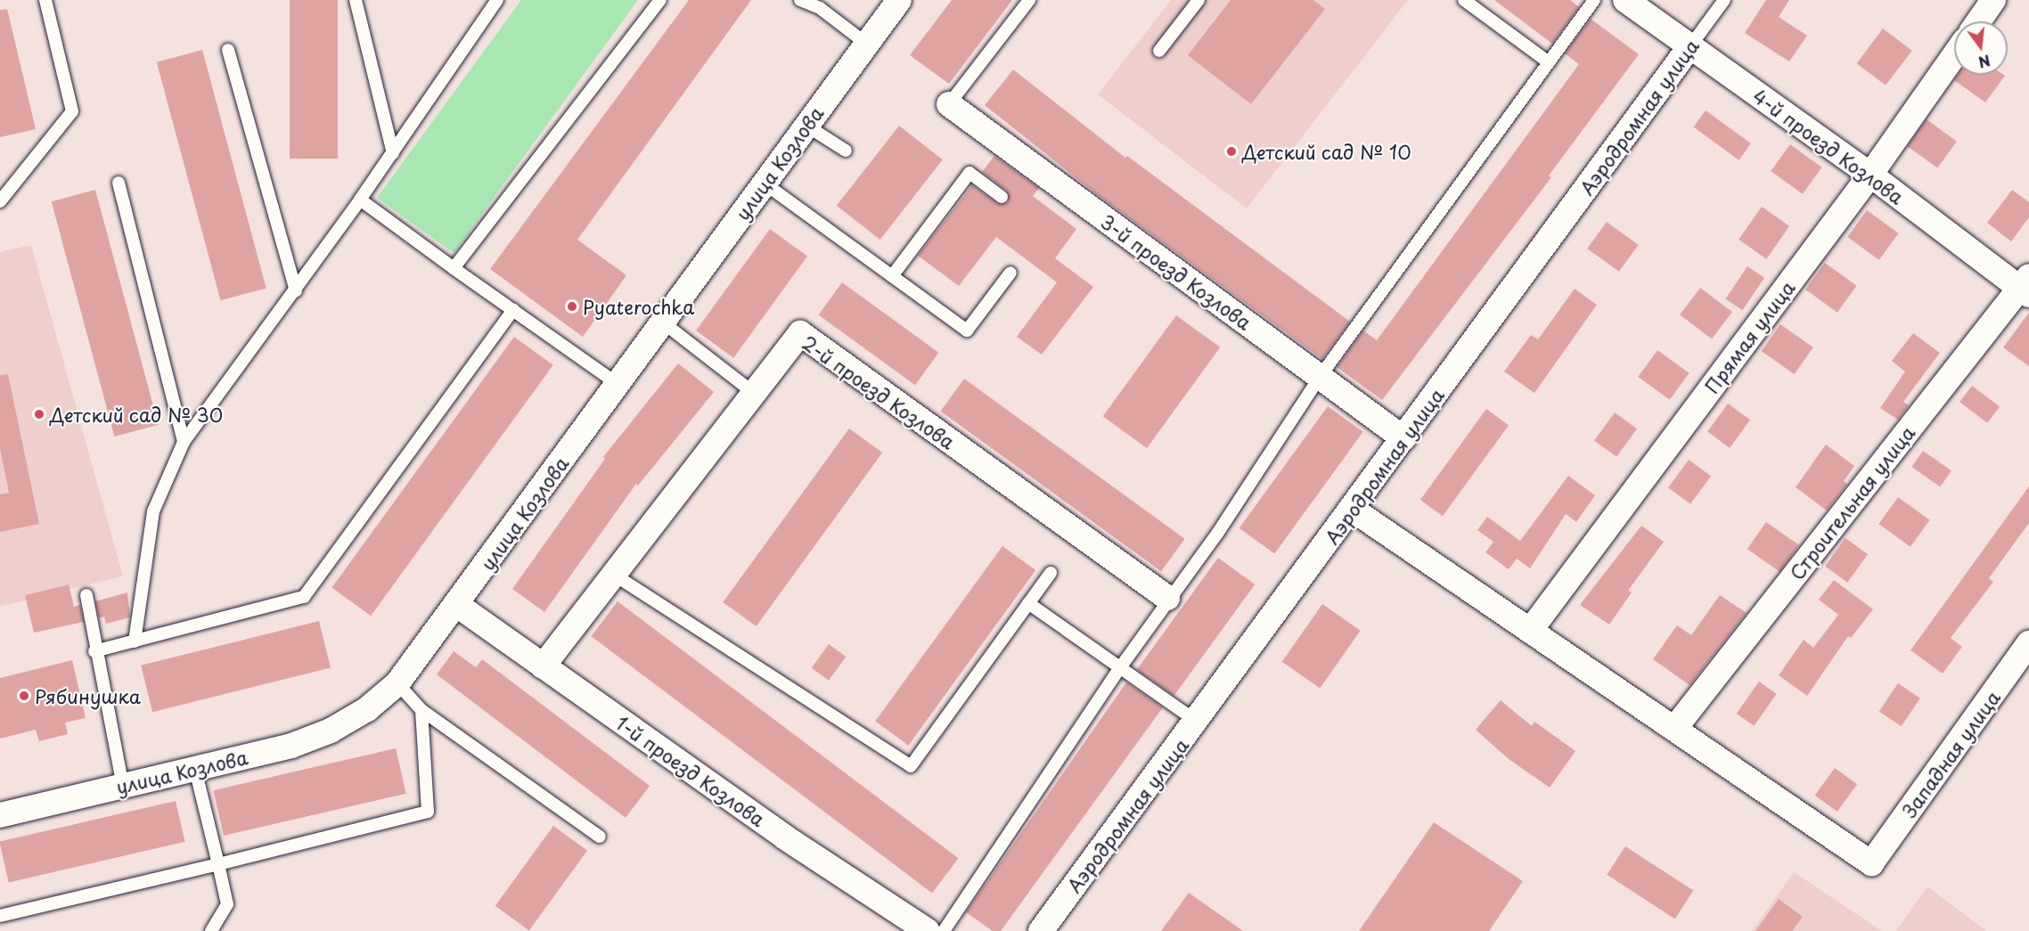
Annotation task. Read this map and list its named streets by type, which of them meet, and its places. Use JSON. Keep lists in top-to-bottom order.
{
  "streets": {
    "street": [
      "Аэродромная улица",
      "4-й проезд Козлова",
      "улица Козлова",
      "3-й проезд Козлова",
      "Прямая улица",
      "2-й проезд Козлова",
      "Строительная улица",
      "Западная улица",
      "1-й проезд Козлова"
    ]
  },
  "crossings": [
    ["Аэродромная улица", "4-й проезд Козлова"],
    ["Аэродромная улица", "3-й проезд Козлова"],
    ["4-й проезд Козлова", "Прямая улица"],
    ["4-й проезд Козлова", "Строительная улица"],
    ["улица Козлова", "1-й проезд Козлова"],
    ["2-й проезд Козлова", "1-й проезд Козлова"],
    ["Строительная улица", "Западная улица"]
  ],
  "places": [
    "Детский сад № 10",
    "Pyaterochka",
    "Детский сад № 30",
    "Рябинушка"
  ],
  "north": "bottom"
}
